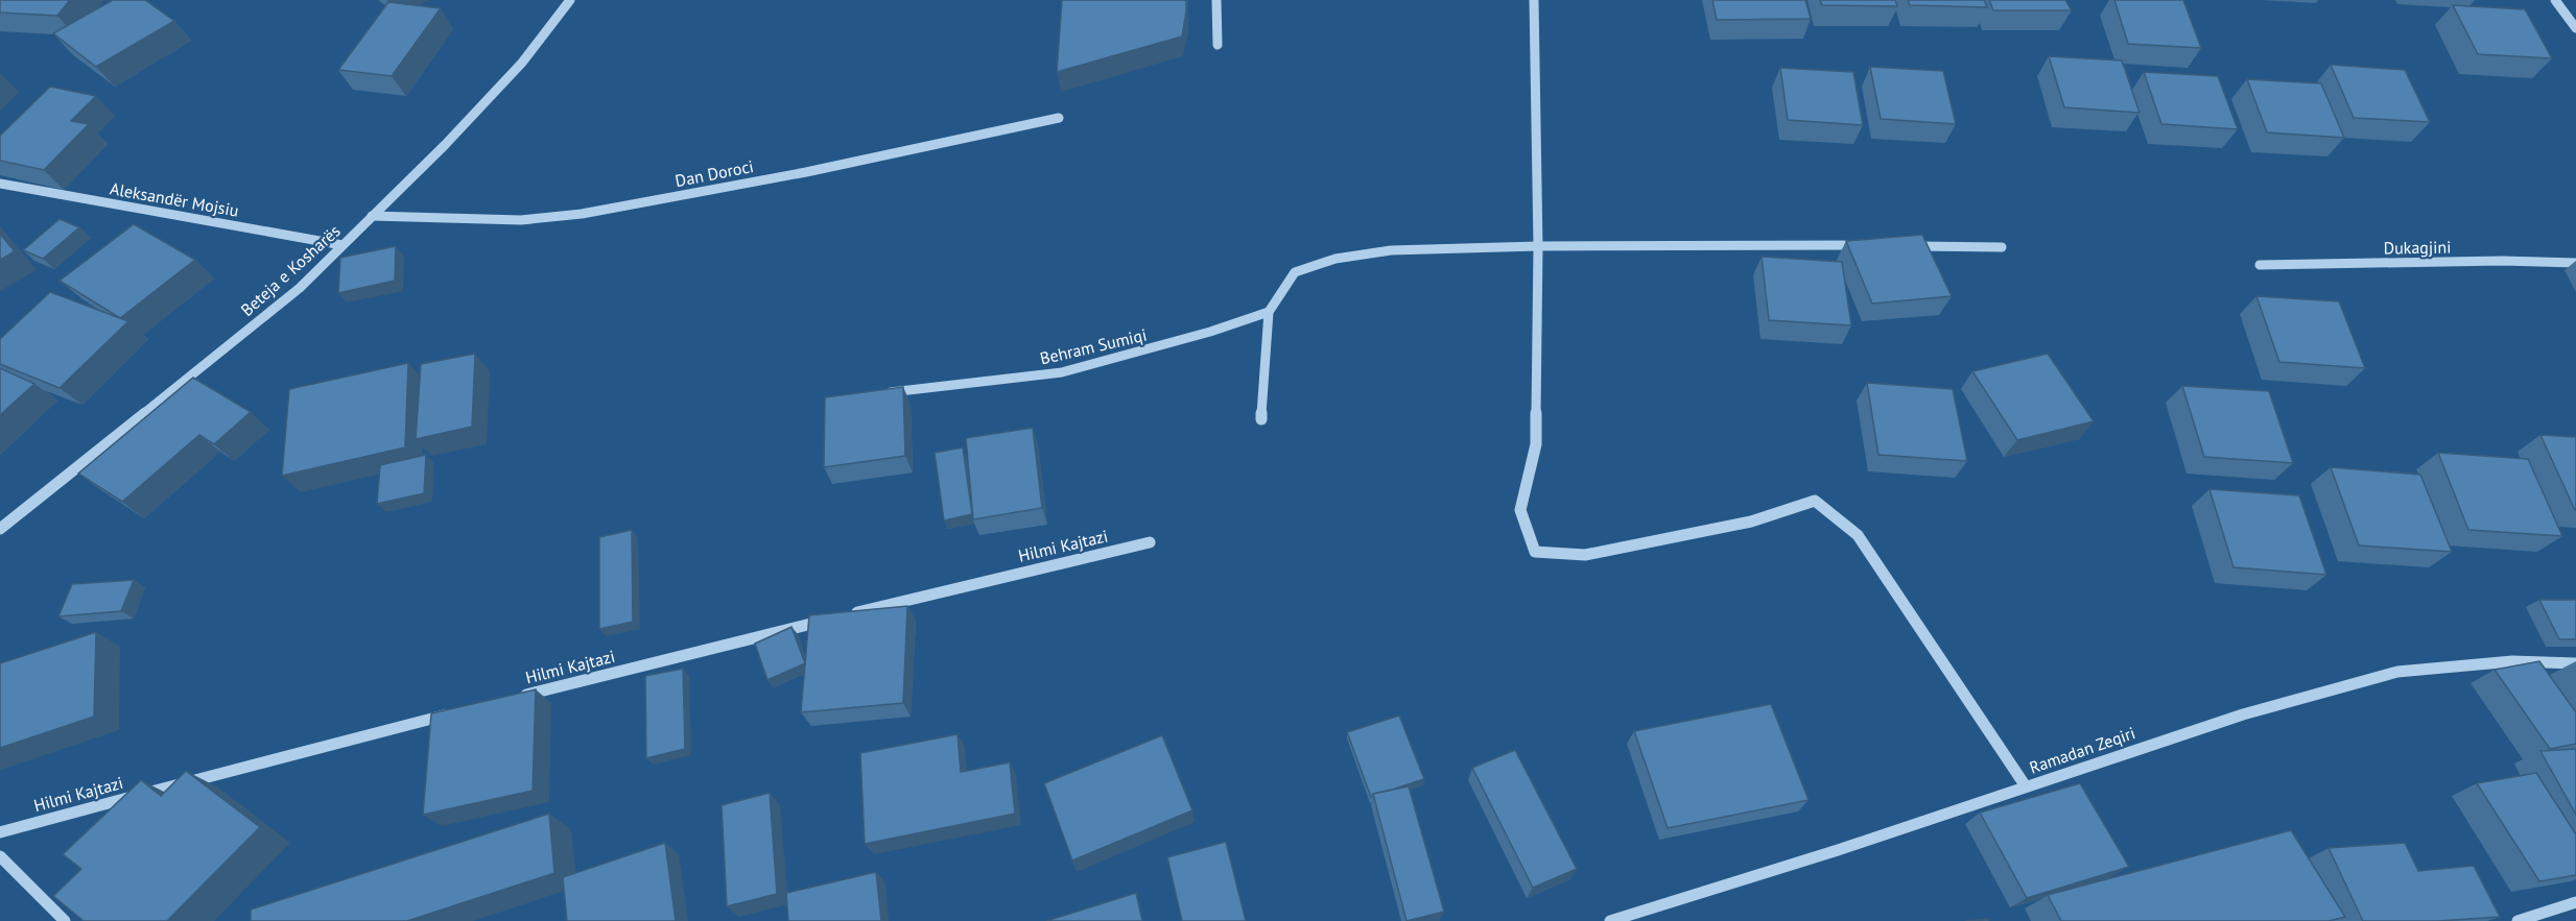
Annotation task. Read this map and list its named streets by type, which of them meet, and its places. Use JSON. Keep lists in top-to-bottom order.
{
  "streets": {
    "street": [
      "Dan Doroci",
      "Aleksandër Mojsiu",
      "Dukagjini",
      "Beteja e Kosharës",
      "Behram Sumiqi",
      "Hilmi Kajtazi",
      "Ramadan Zeqiri"
    ]
  },
  "crossings": [
    ["Dan Doroci", "Beteja e Kosharës"],
    ["Aleksandër Mojsiu", "Beteja e Kosharës"]
  ]
}
